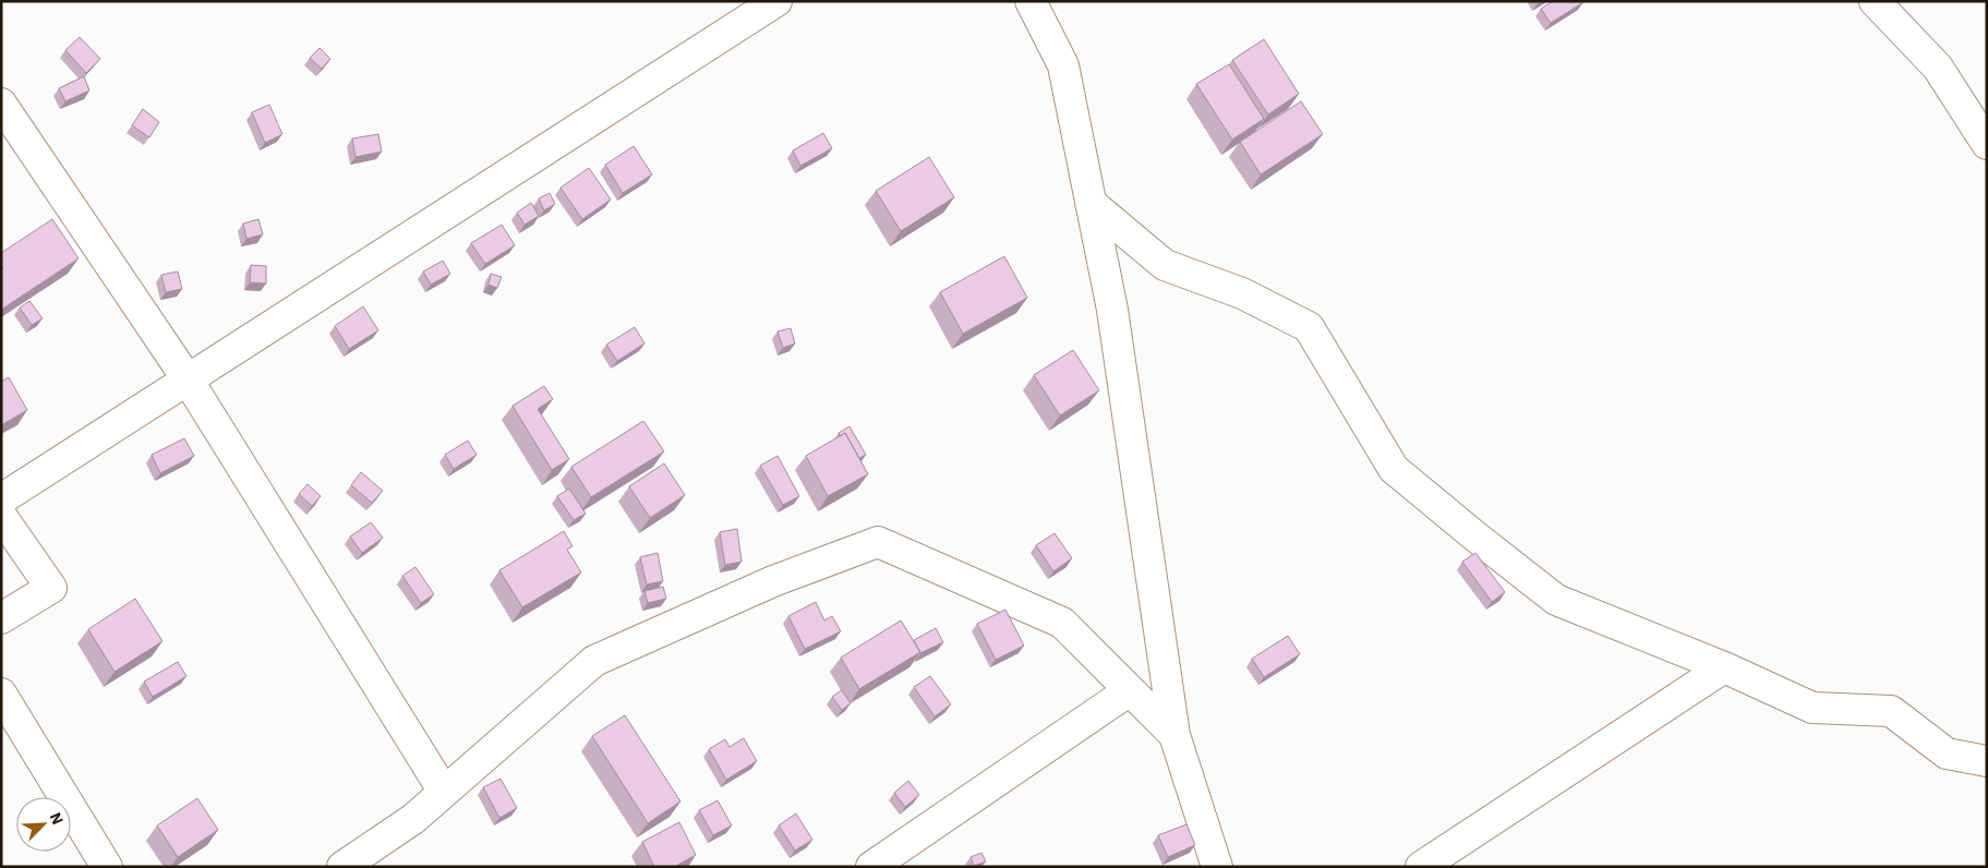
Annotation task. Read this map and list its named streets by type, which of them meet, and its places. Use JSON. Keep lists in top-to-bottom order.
{
  "north": "top right"
}
